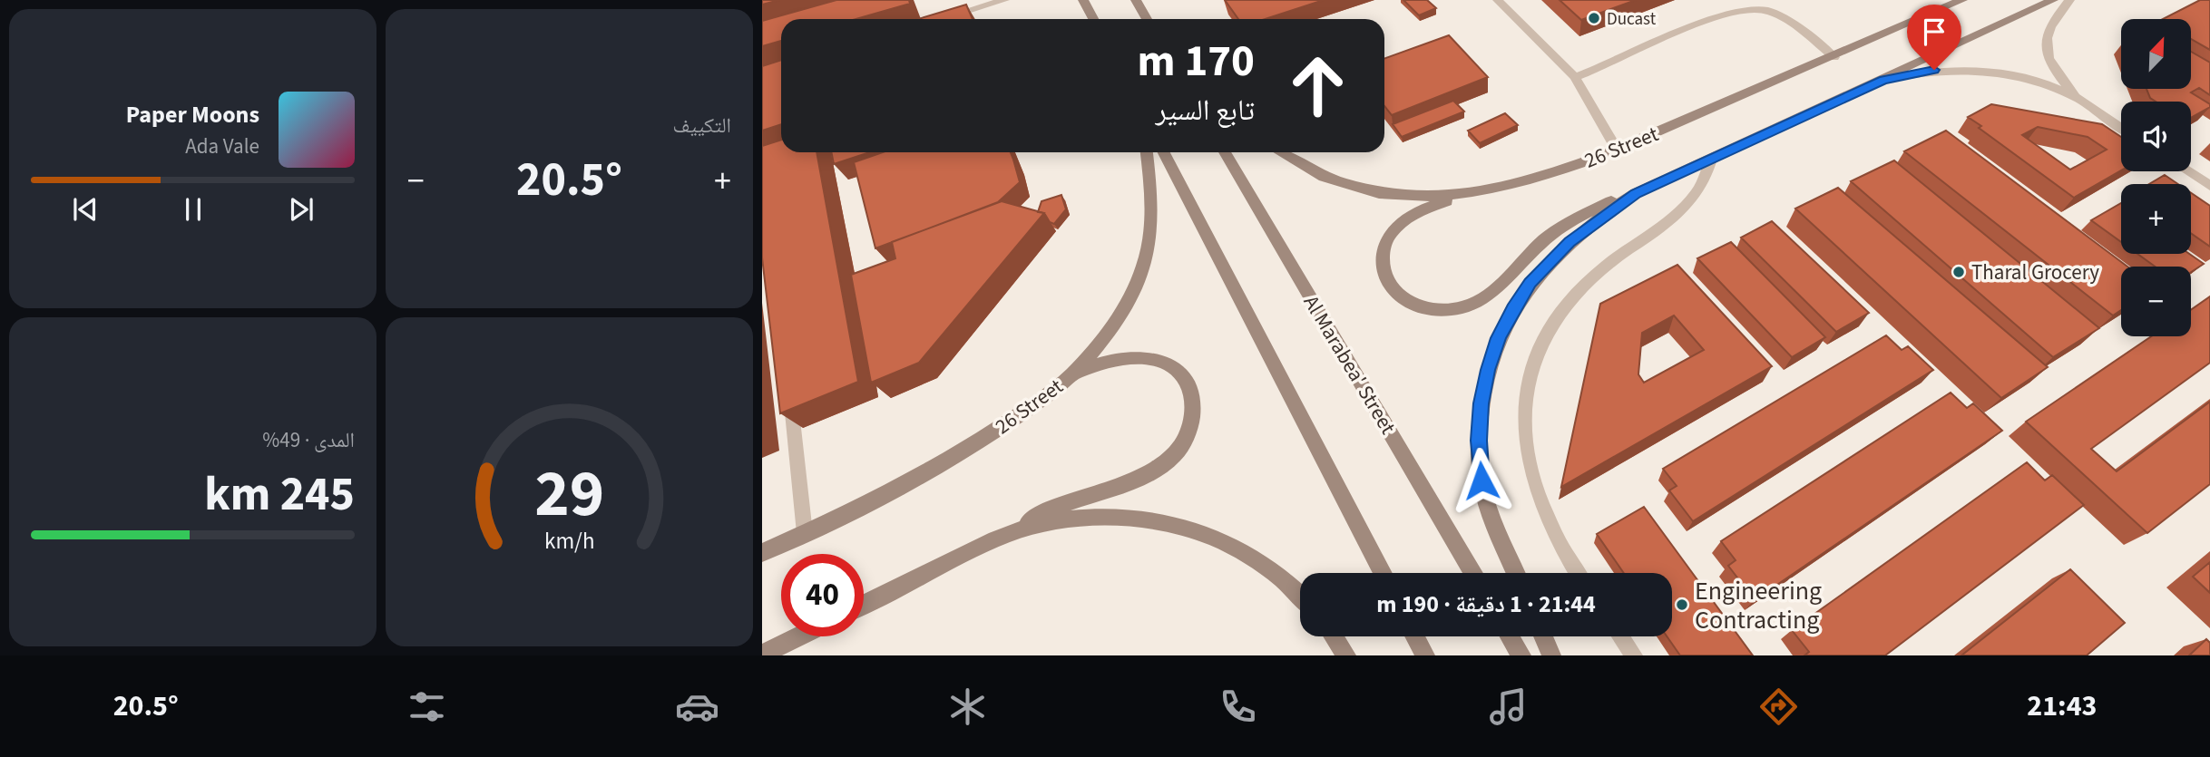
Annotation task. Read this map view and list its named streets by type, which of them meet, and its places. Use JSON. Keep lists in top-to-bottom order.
{
  "streets": {
    "main road": ["26 Street", "Al Marabea' Street"]
  },
  "places": ["Ducast", "Tharal Grocery", "Engineering Contracting"],
  "north": "top right",
  "page": {
    "tile": [
      "التكييف",
      ["المدى · 49%", "245 km"]
    ],
    "map_buttons": ["+", "−"],
    "turn": ["170 m", "تابع السير"],
    "song": ["Paper Moons", "Ada Vale"],
    "heat": ["−", "20.5°", "+"],
    "limit": "40",
    "trip": "21:44 · 1 دقيقة · 190 m",
    "tabs": ["21:43", "20.5°"],
    "gauge": ["29", "km/h"]
  }
}
